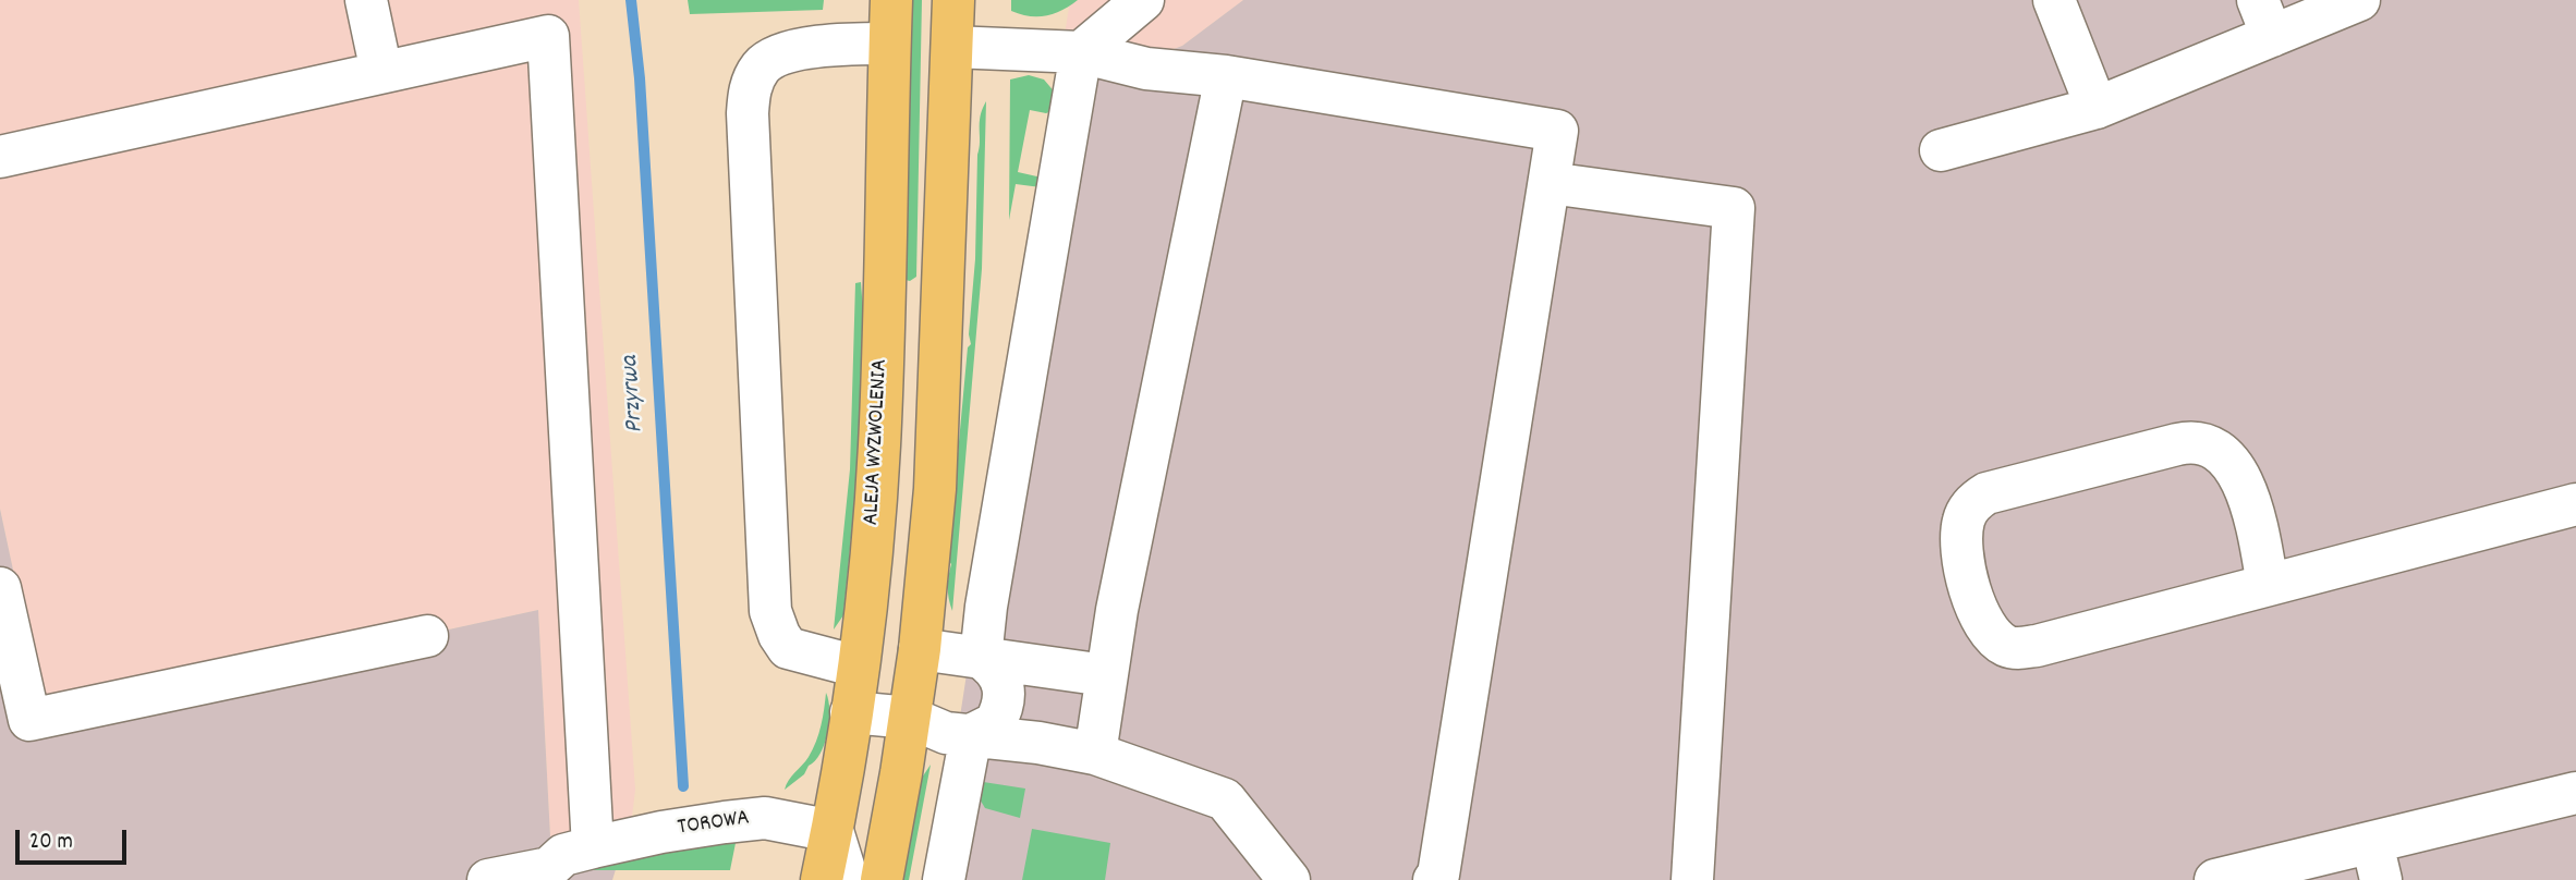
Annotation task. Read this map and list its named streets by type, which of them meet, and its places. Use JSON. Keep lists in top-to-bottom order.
{
  "streets": {
    "main road": ["ALEJA WYZWOLENIA"],
    "street": ["TOROWA"]
  },
  "crossings": [
    ["ALEJA WYZWOLENIA", "TOROWA"]
  ],
  "water": ["Przyrwa"],
  "scale_bar": "20 m"
}
